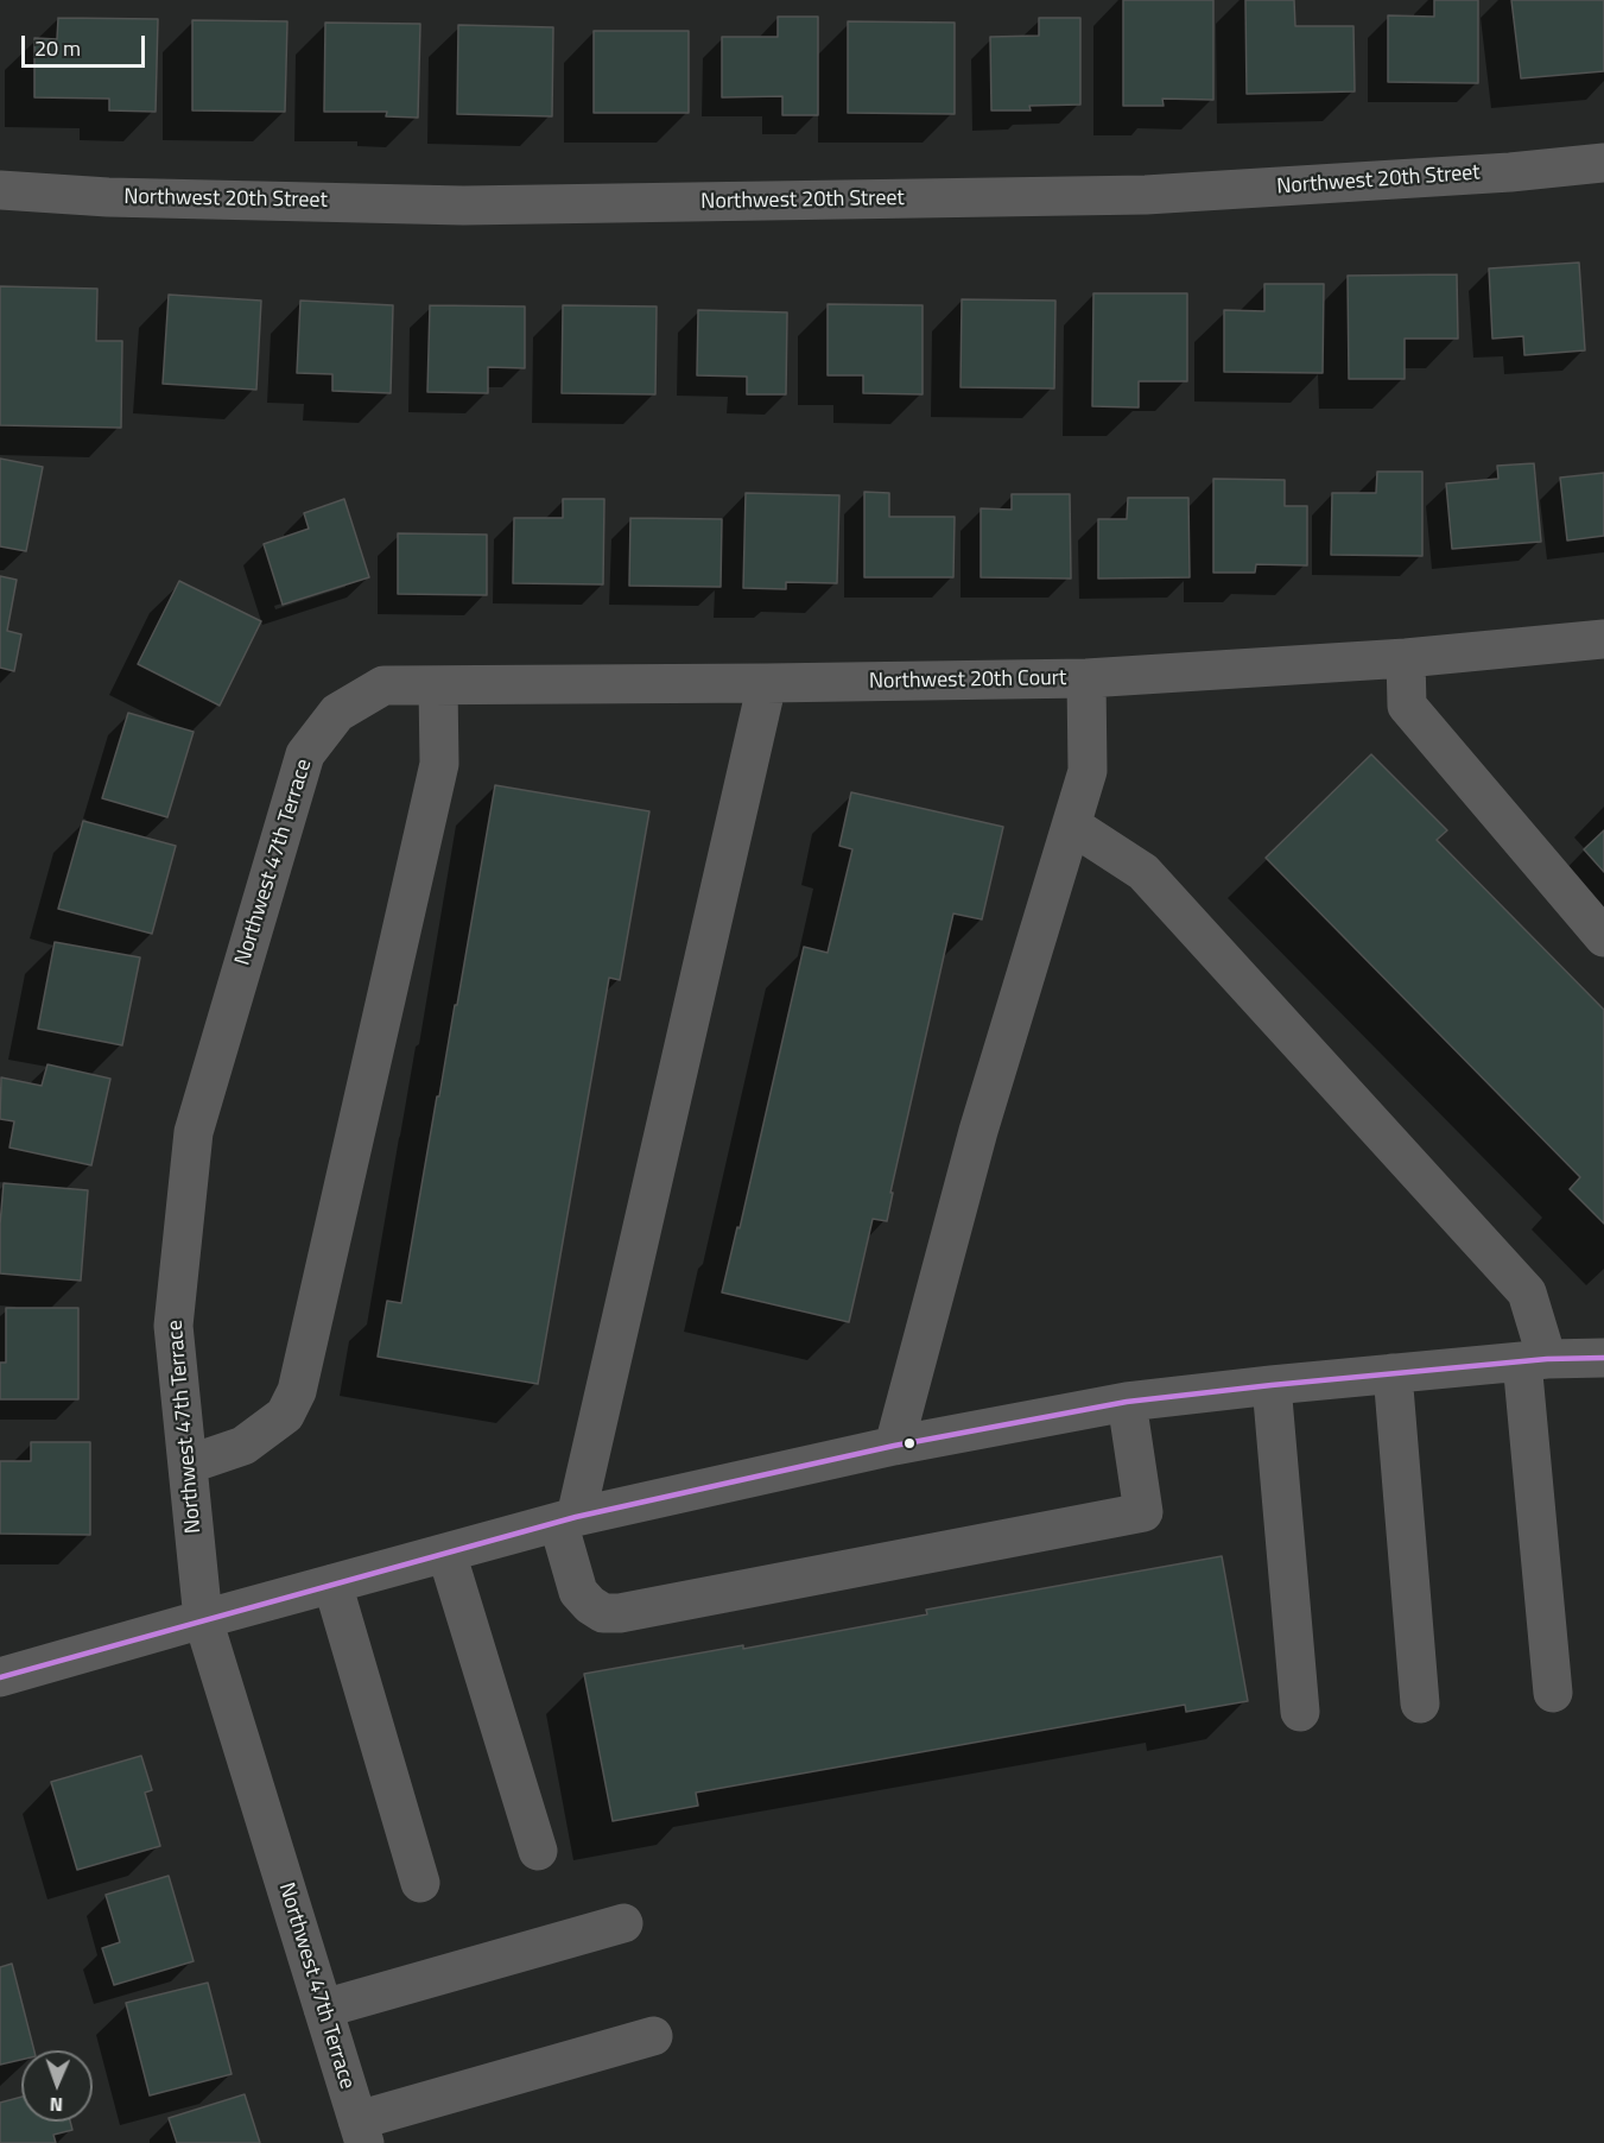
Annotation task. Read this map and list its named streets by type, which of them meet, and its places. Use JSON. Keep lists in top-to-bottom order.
{
  "streets": {
    "street": ["Northwest 20th Street", "Northwest 20th Court", "Northwest 47th Terrace"]
  },
  "crossings": [
    ["Northwest 20th Court", "Northwest 47th Terrace"]
  ],
  "scale_bar": "20 m",
  "north": "bottom"
}
